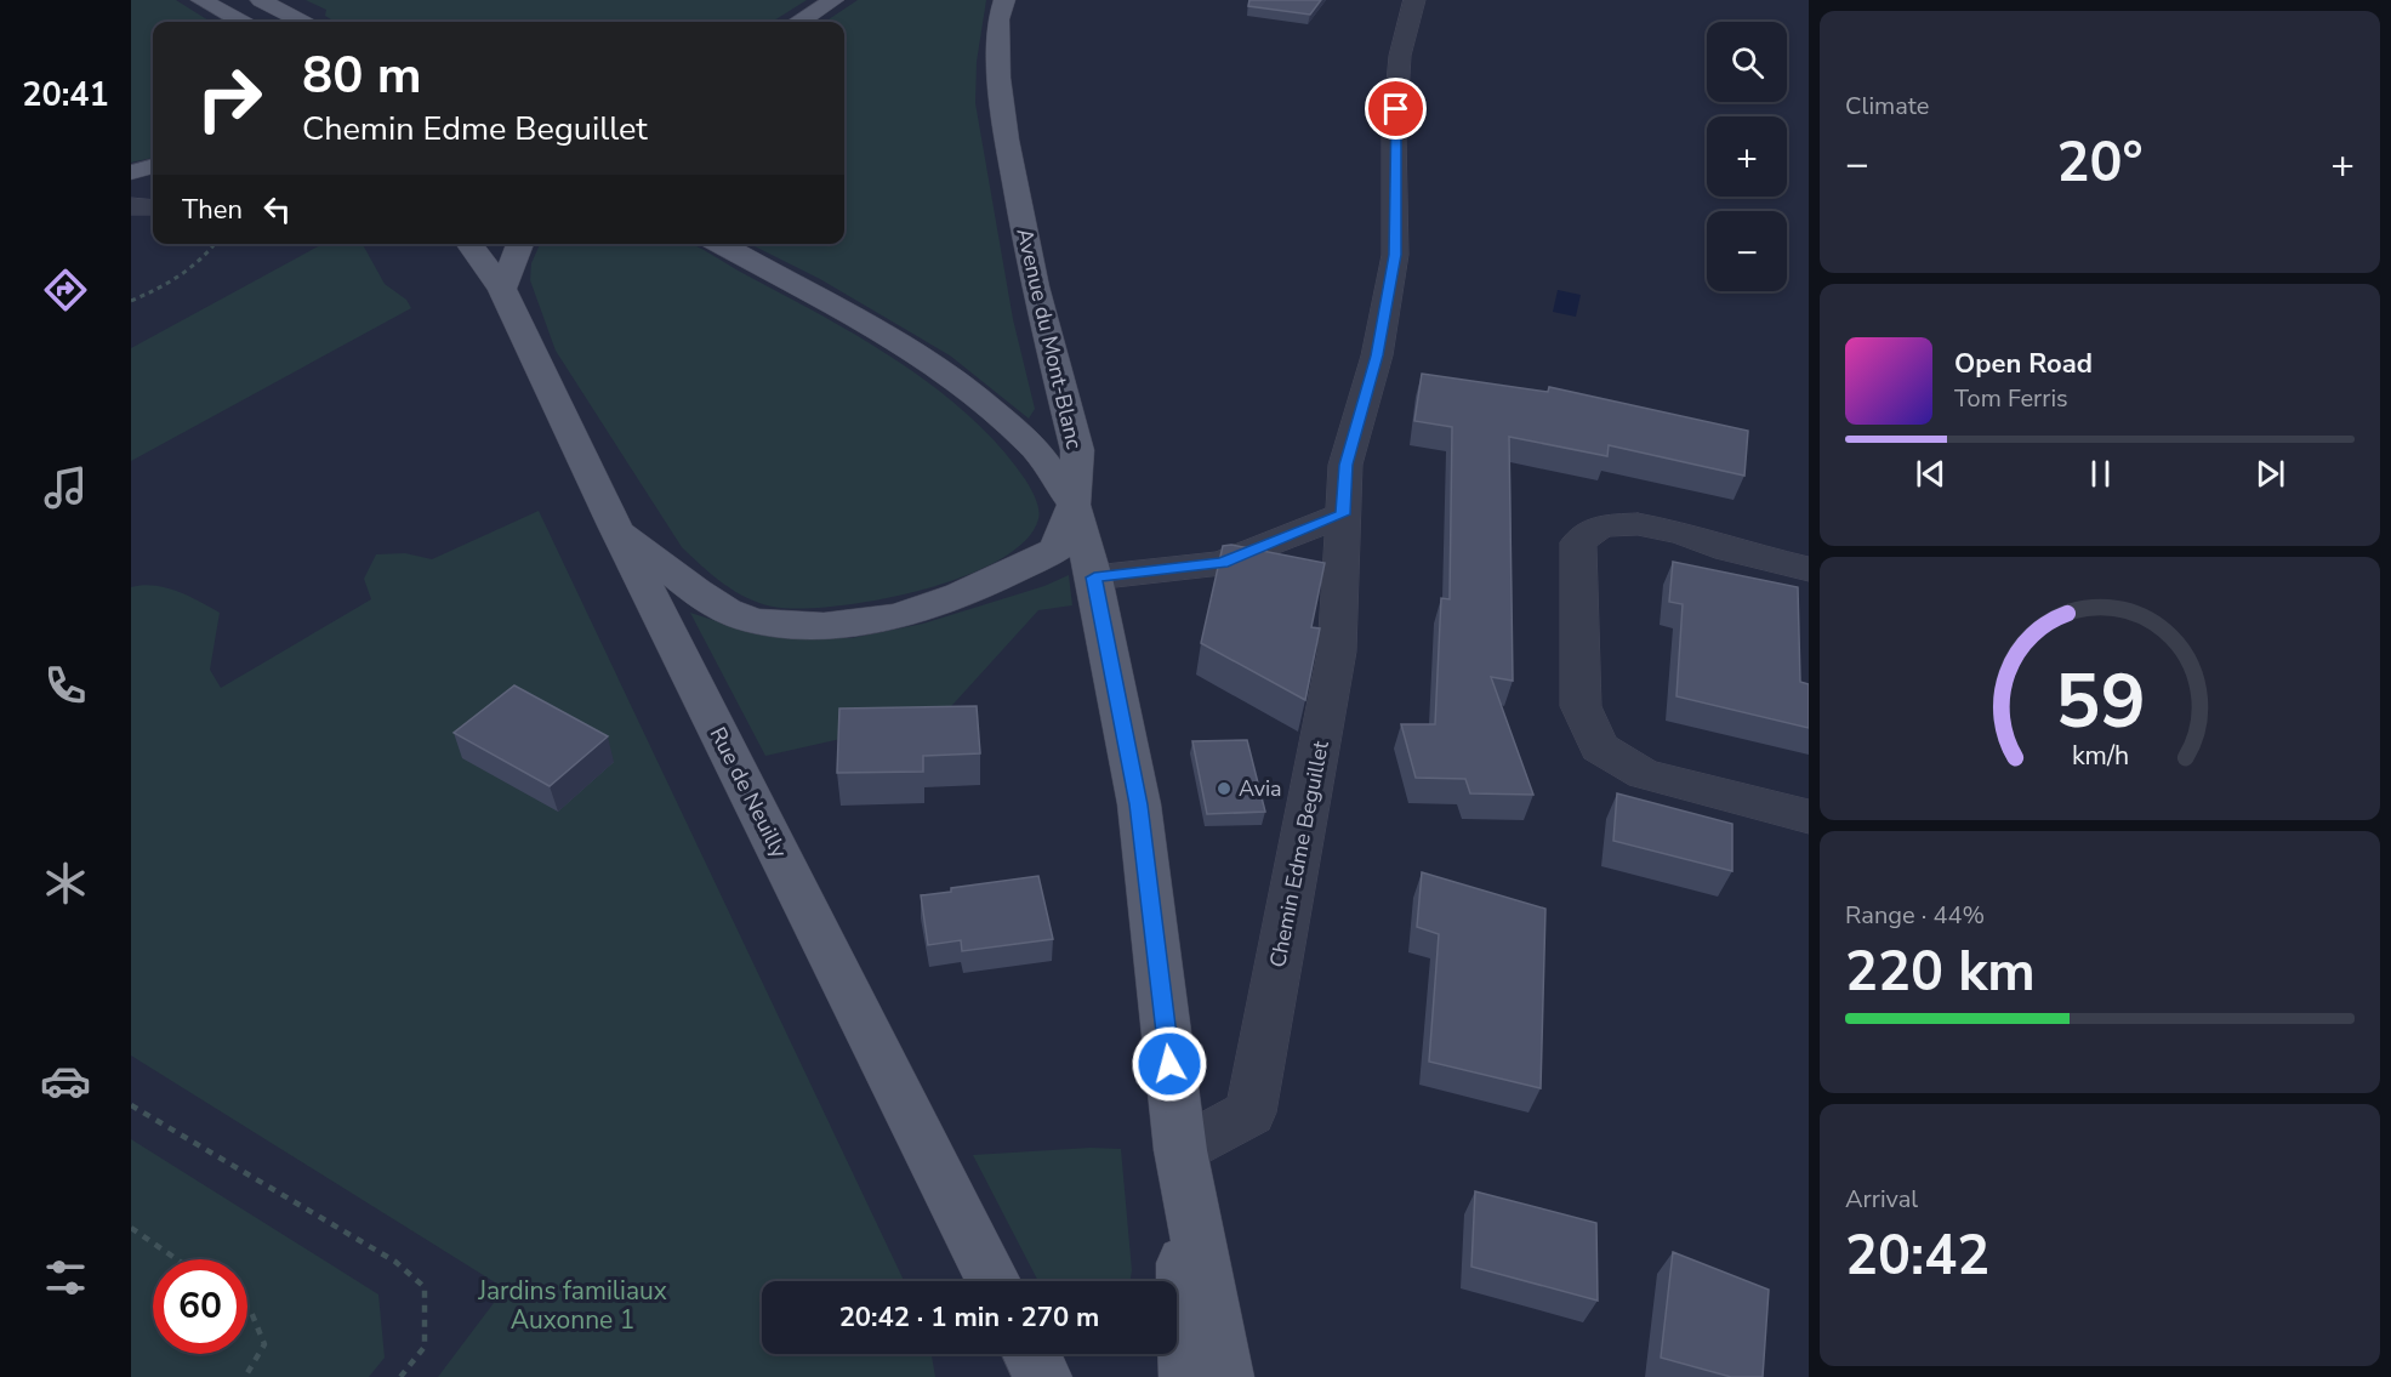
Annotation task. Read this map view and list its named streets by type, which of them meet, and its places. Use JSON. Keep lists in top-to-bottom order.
{
  "streets": {
    "main road": ["Avenue du Mont-Blanc", "Rue de Neuilly"],
    "street": ["Chemin Edme Beguillet"]
  },
  "crossings": [
    ["Avenue du Mont-Blanc", "Chemin Edme Beguillet"]
  ],
  "parks": ["Jardins familiaux Auxonne 1"],
  "places": ["Avia"],
  "page": {
    "tabs": "20:41",
    "tile": [
      "Climate",
      ["Range · 44%", "220 km"],
      ["Arrival", "20:42"]
    ],
    "map_buttons": ["+", "−"],
    "turn": ["80 m", "Chemin Edme Beguillet"],
    "heat": ["−", "20°", "+"],
    "then": "Then",
    "song": ["Open Road", "Tom Ferris"],
    "limit": "60",
    "trip": "20:42 · 1 min · 270 m",
    "gauge": ["59", "km/h"]
  }
}
